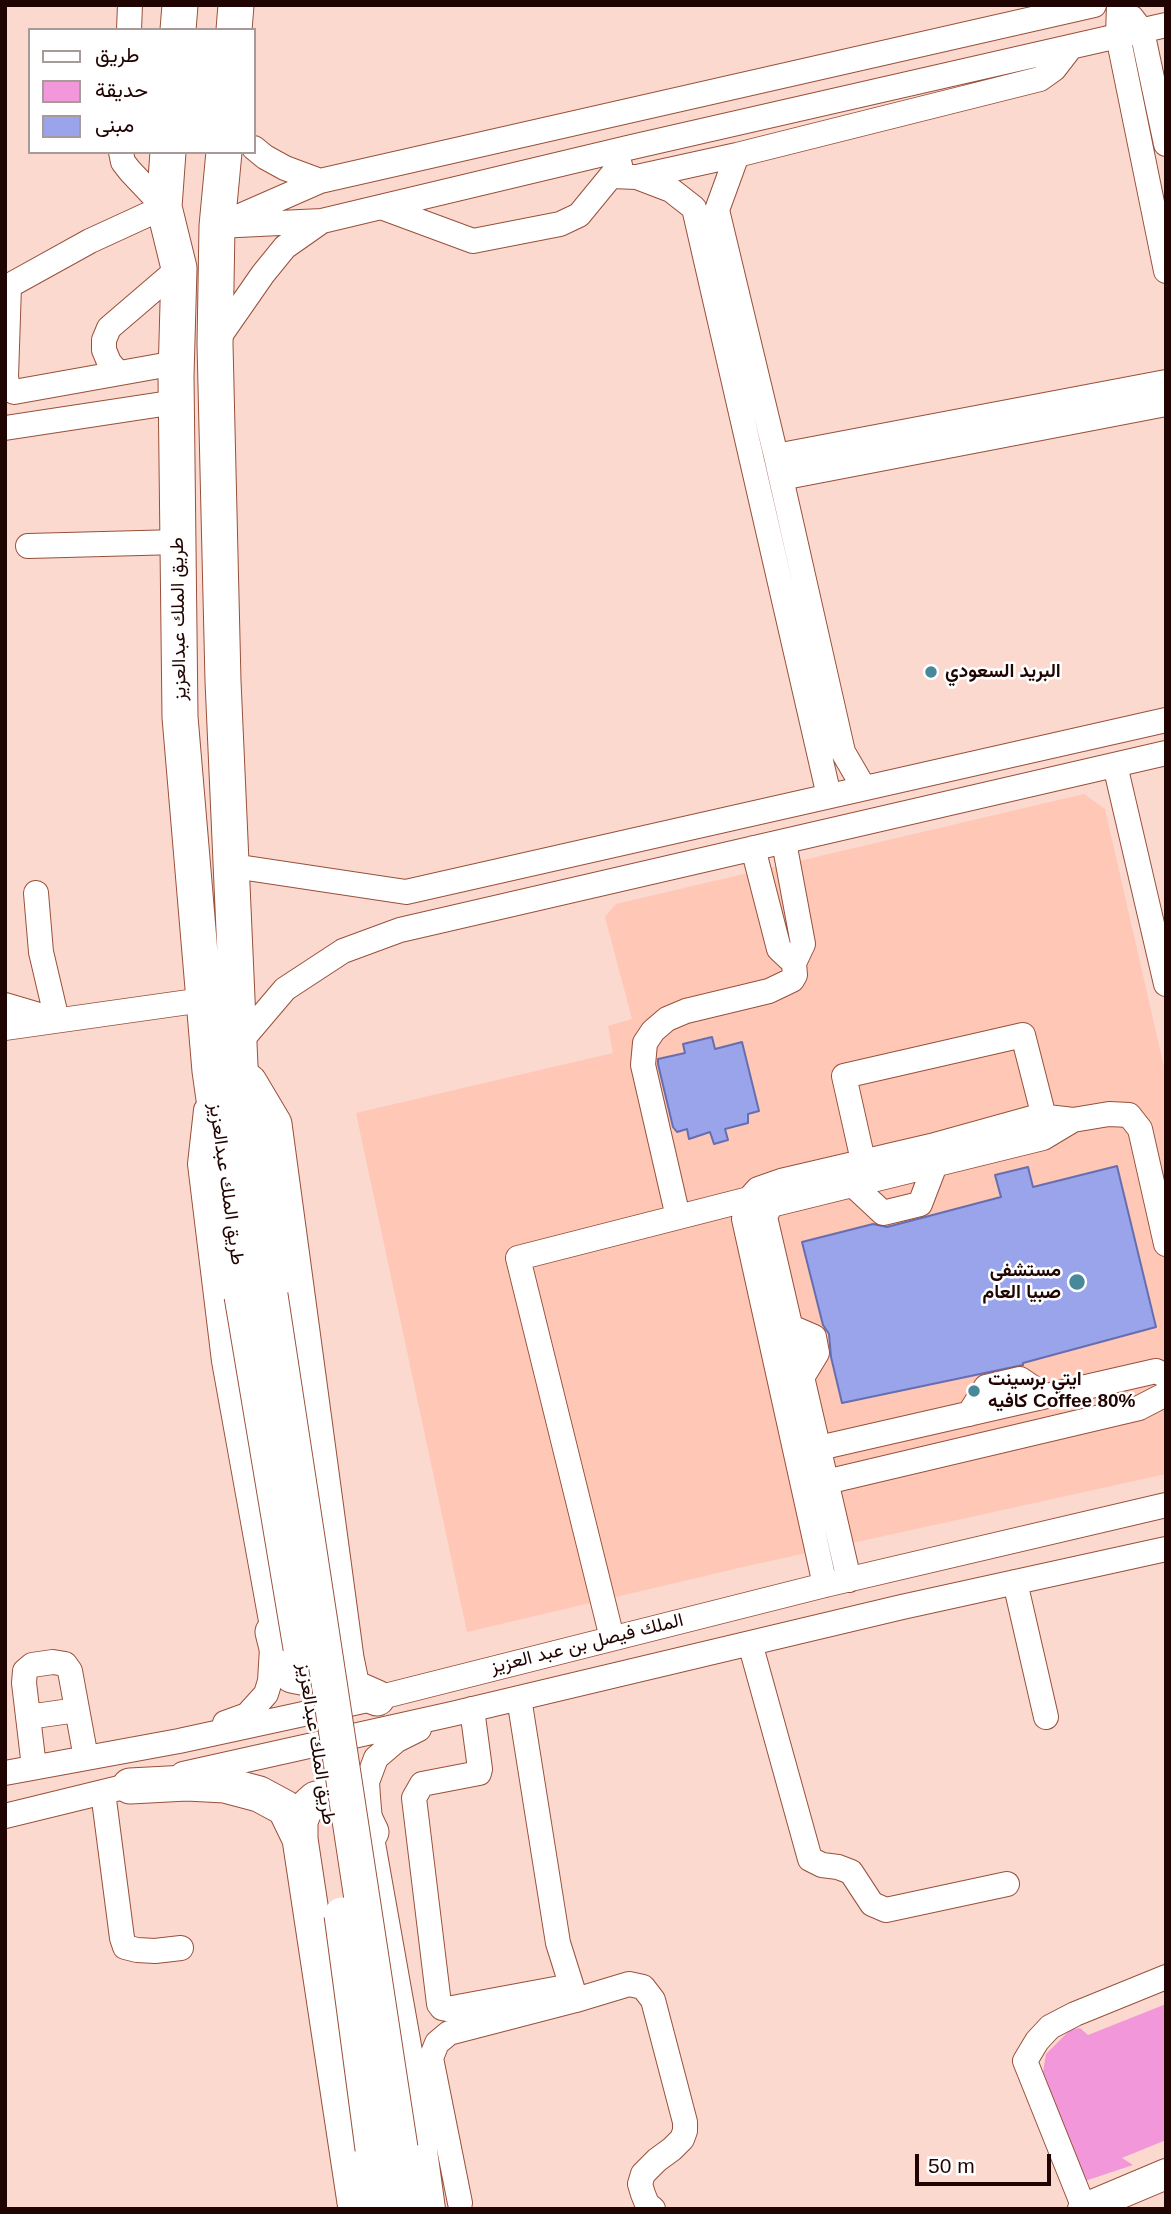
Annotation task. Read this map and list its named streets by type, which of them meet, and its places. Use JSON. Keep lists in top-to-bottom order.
{
  "streets": {
    "highway": ["طريق الملك عبدالعزيز"],
    "street": ["الملك فيصل بن عبد العزيز"]
  },
  "places": ["البريد السعودي", "مستشفى صبيا العام", "ايتي برسينت كافيه Coffee 80%"],
  "legend": ["طريق", "حديقة", "مبنى"],
  "scale_bar": "50 m"
}
